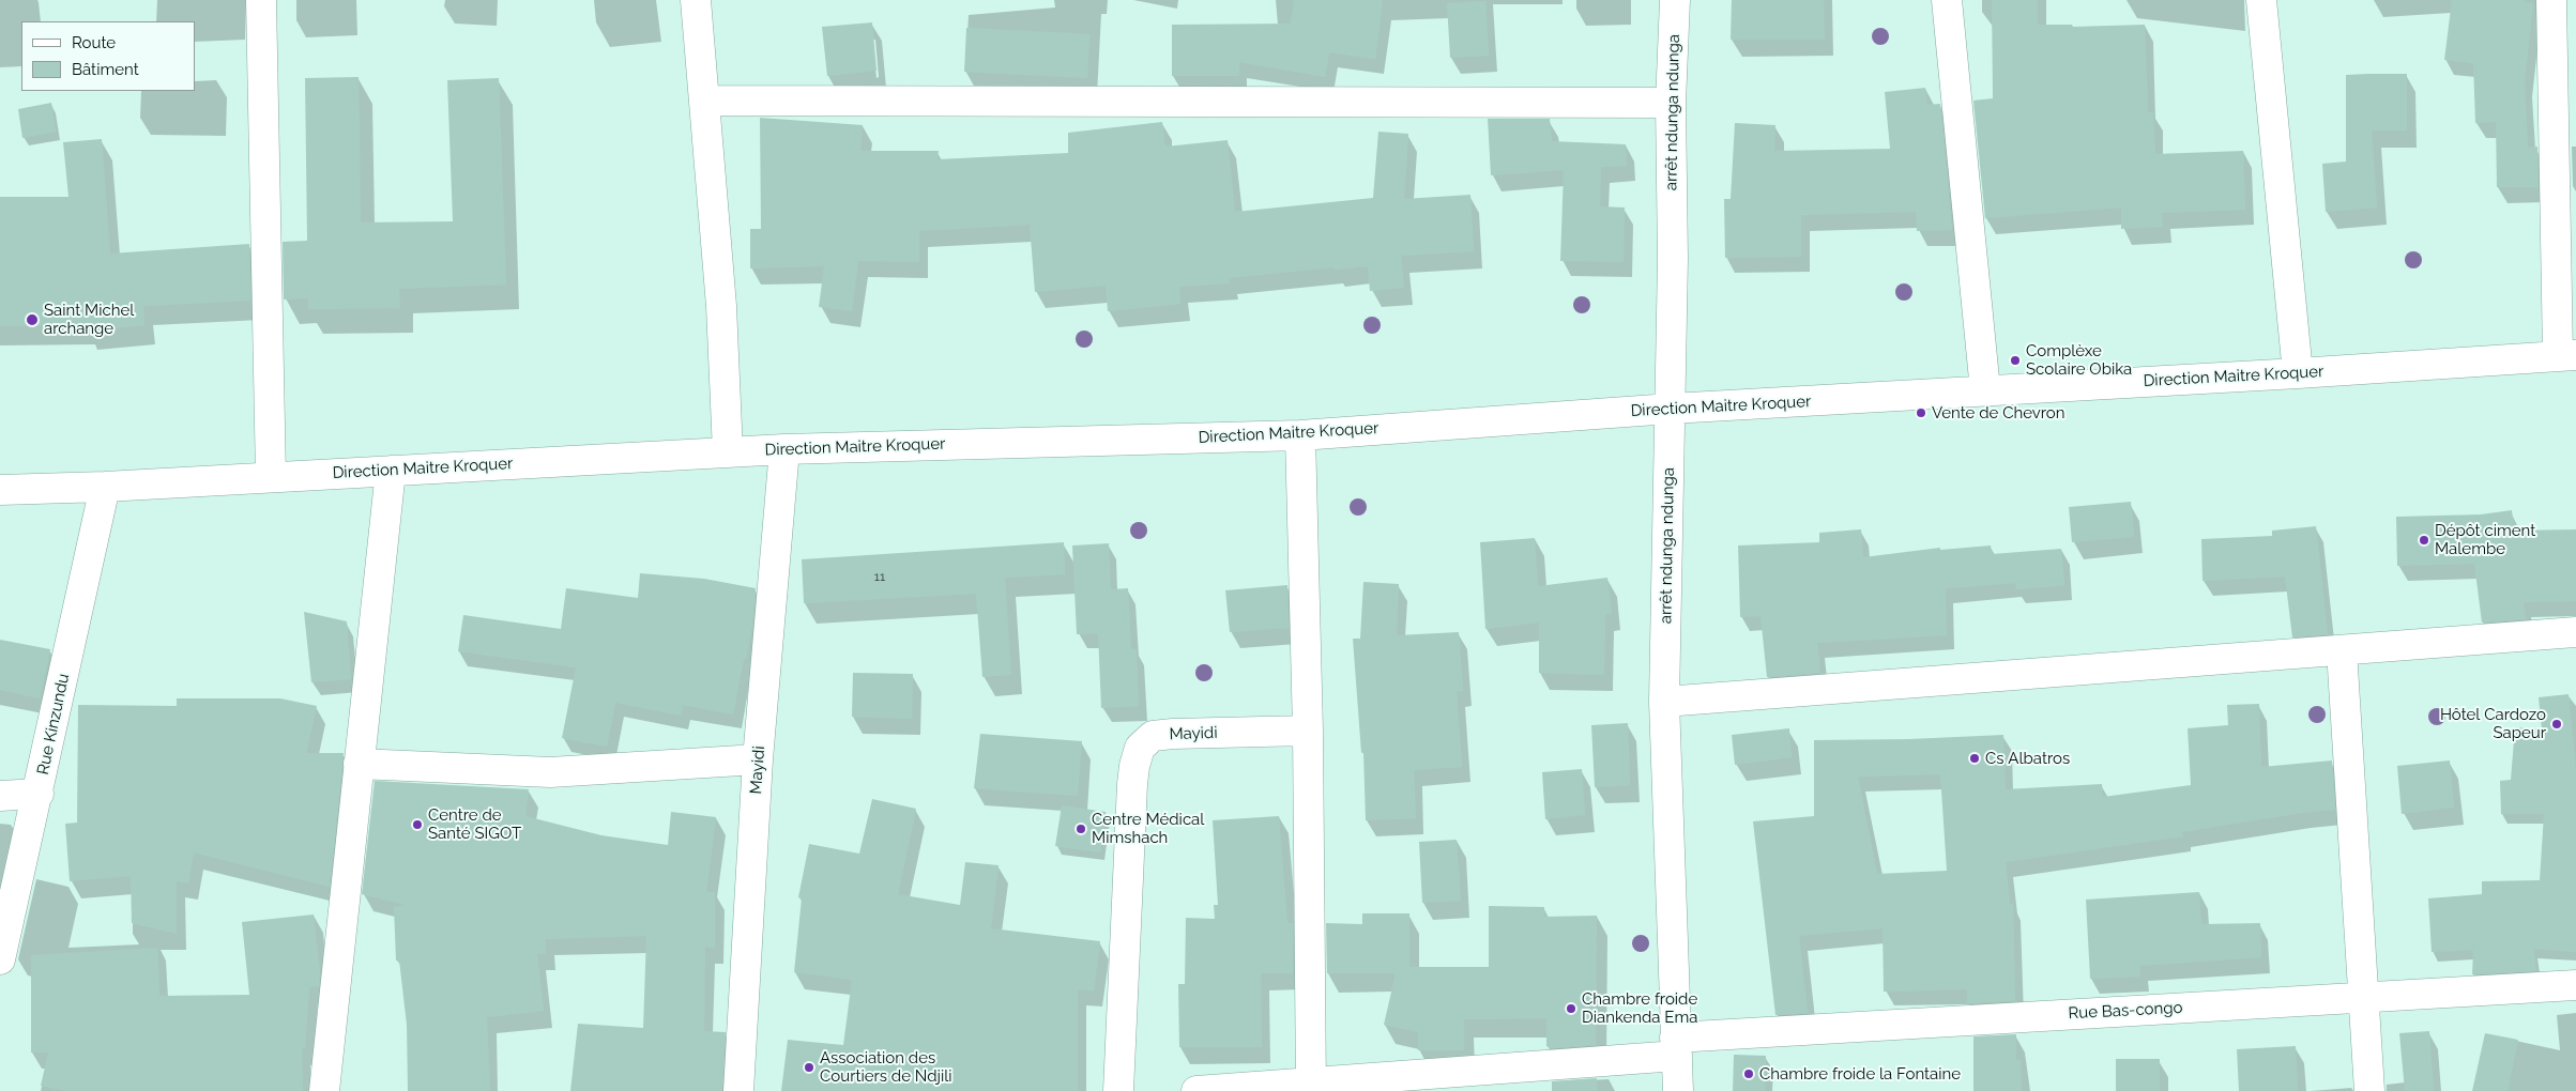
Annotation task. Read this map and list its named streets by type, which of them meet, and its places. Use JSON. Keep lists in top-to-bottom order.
{
  "streets": {
    "street": [
      "arrêt ndunga ndunga",
      "Direction Maitre Kroquer",
      "Rue Kinzundu",
      "Mayidi",
      "Rue Bas-congo"
    ]
  },
  "crossings": [
    ["arrêt ndunga ndunga", "Direction Maitre Kroquer"],
    ["arrêt ndunga ndunga", "Rue Bas-congo"],
    ["Direction Maitre Kroquer", "Rue Kinzundu"],
    ["Direction Maitre Kroquer", "Mayidi"]
  ],
  "places": [
    "Saint Michel archange",
    "Complèxe Scolaire Obika",
    "Vente de Chevron",
    "Dépôt ciment Malembe",
    "Hôtel Cardozo Sapeur",
    "Cs Albatros",
    "Centre de Santé SIGOT",
    "Centre Médical Mimshach",
    "Chambre froide Diankenda Ema",
    "Association des Courtiers de Ndjili",
    "Chambre froide la Fontaine"
  ],
  "house_numbers": ["11"],
  "legend": ["Route", "Bâtiment"]
}
